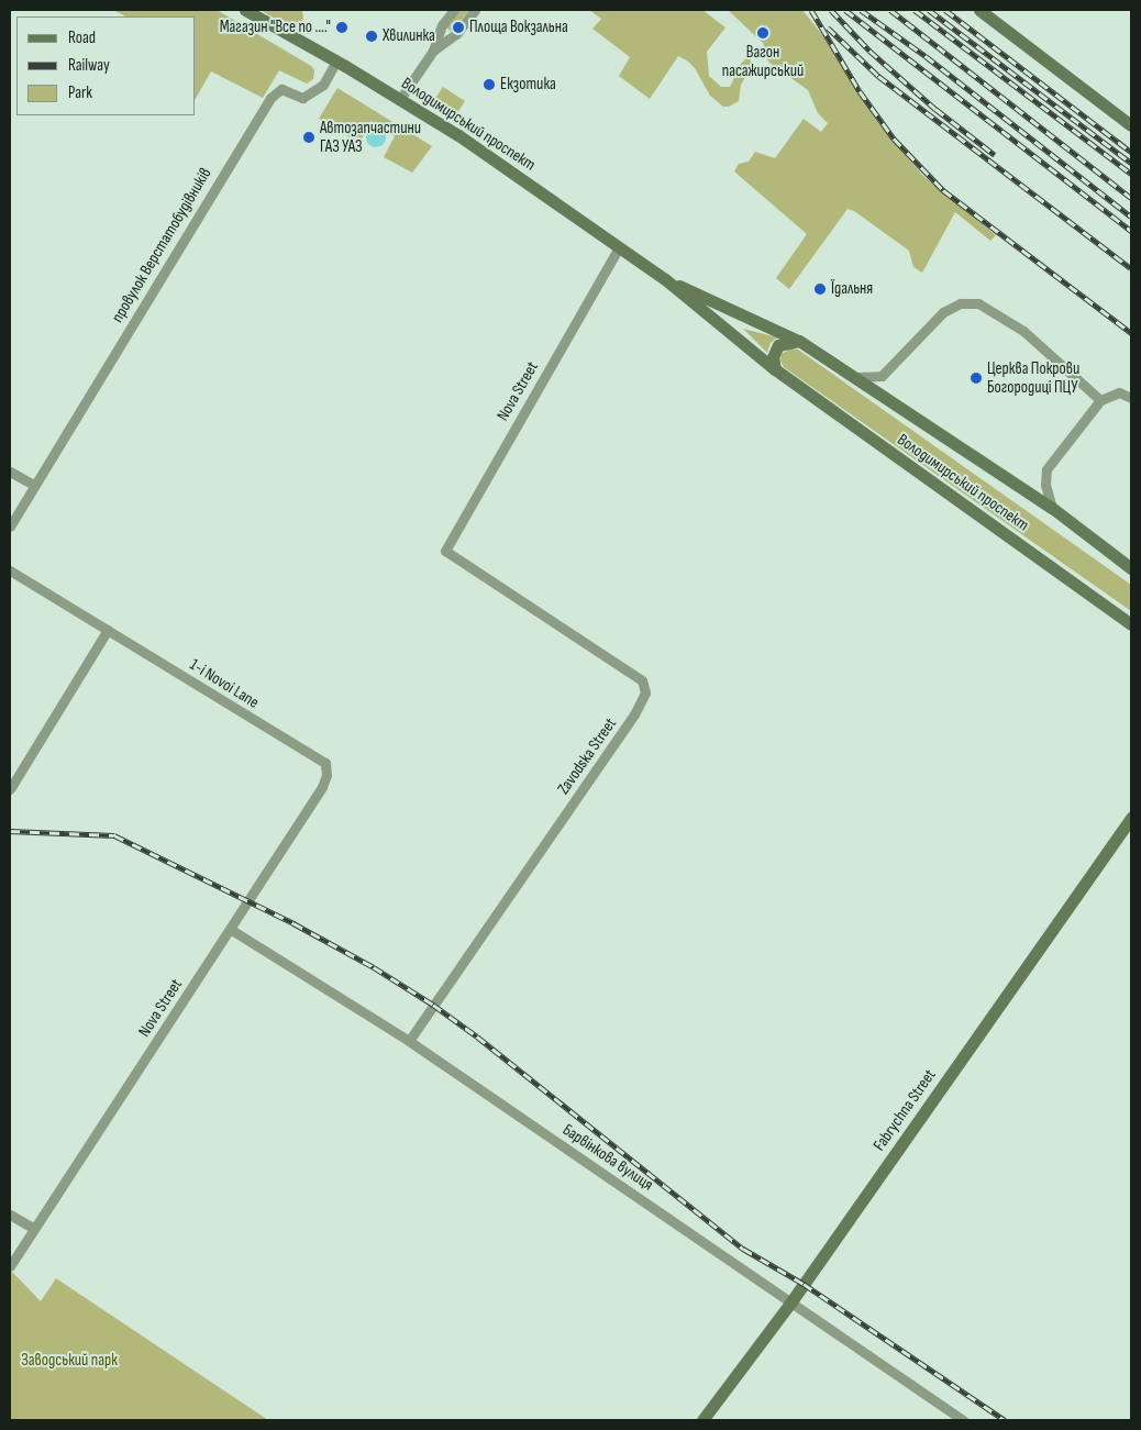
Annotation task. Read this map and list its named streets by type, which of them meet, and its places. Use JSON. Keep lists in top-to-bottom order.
{
  "streets": {
    "main road": ["Володимирський проспект", "Fabrychna Street"],
    "street": [
      "провулок Верстатобудівників",
      "Nova Street",
      "1-i Novoi Lane",
      "Zavodska Street",
      "Барвінкова вулиця"
    ]
  },
  "crossings": [
    ["Володимирський проспект", "провулок Верстатобудівників"],
    ["Володимирський проспект", "Nova Street"],
    ["Nova Street", "1-i Novoi Lane"],
    ["Nova Street", "Zavodska Street"],
    ["Nova Street", "Барвінкова вулиця"],
    ["Zavodska Street", "Барвінкова вулиця"],
    ["Fabrychna Street", "Барвінкова вулиця"]
  ],
  "parks": ["Заводський парк"],
  "places": [
    "Магазин \"Все по ....\"",
    "Площа Вокзальна",
    "Вагон пасажирський",
    "Хвилинка",
    "Екзотика",
    "Автозапчастини ГАЗ УАЗ",
    "Їдальня",
    "Церква Покрови Богородиці ПЦУ"
  ],
  "legend": ["Road", "Railway", "Park"]
}
